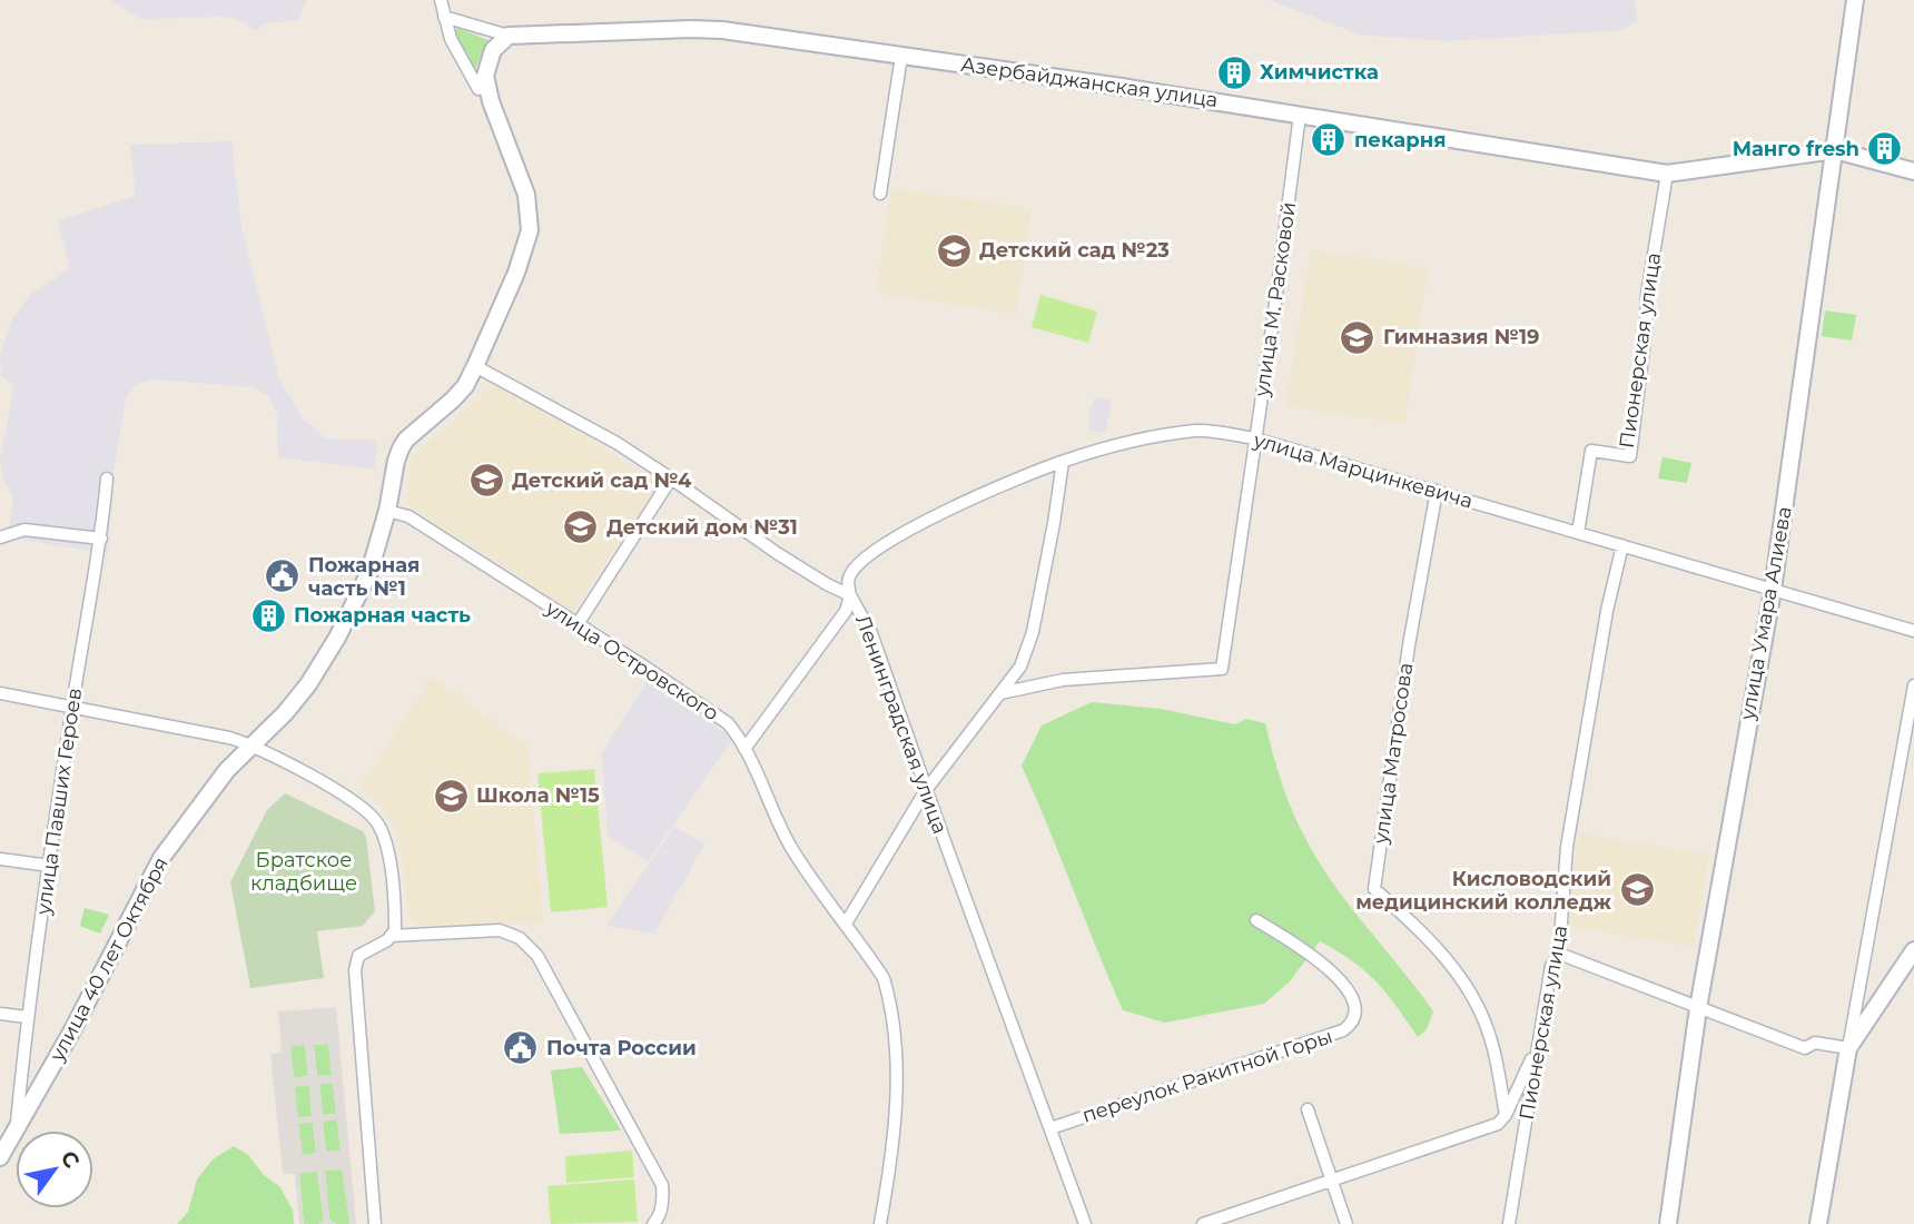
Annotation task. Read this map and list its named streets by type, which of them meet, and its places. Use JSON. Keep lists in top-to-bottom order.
{
  "streets": {
    "main road": ["Азербайджанская улица", "улица Умара Алиева", "улица 40 лет Октября"],
    "street": [
      "улица М. Расковой",
      "Пионерская улица",
      "улица Марцинкевича",
      "улица Островского",
      "Ленинградская улица",
      "улица Матросова",
      "улица Павших Героев",
      "переулок Ракитной Горы"
    ]
  },
  "crossings": [
    ["Азербайджанская улица", "улица М. Расковой"],
    ["Азербайджанская улица", "Пионерская улица"],
    ["Азербайджанская улица", "улица Умара Алиева"],
    ["Азербайджанская улица", "улица 40 лет Октября"],
    ["улица М. Расковой", "улица Марцинкевича"],
    ["Пионерская улица", "улица Марцинкевича"],
    ["улица Марцинкевича", "улица Умара Алиева"],
    ["улица Марцинкевича", "улица Островского"],
    ["улица Марцинкевича", "Ленинградская улица"],
    ["улица Марцинкевича", "улица Матросова"],
    ["улица Островского", "улица 40 лет Октября"],
    ["Ленинградская улица", "улица 40 лет Октября"],
    ["Ленинградская улица", "переулок Ракитной Горы"],
    ["улица Павших Героев", "улица 40 лет Октября"]
  ],
  "parks": ["Братское кладбище"],
  "places": {
    "building": [
      "Химчистка",
      "пекарня",
      "Манго fresh",
      "Пожарная часть"
    ],
    "school or university": [
      "Детский сад №23",
      "Гимназия №19",
      "Детский сад №4",
      "Детский дом №31",
      "Школа №15",
      "Кисловодский медицинский колледж"
    ],
    "public building": ["Пожарная часть №1", "Почта России"]
  },
  "north": "top right"
}
